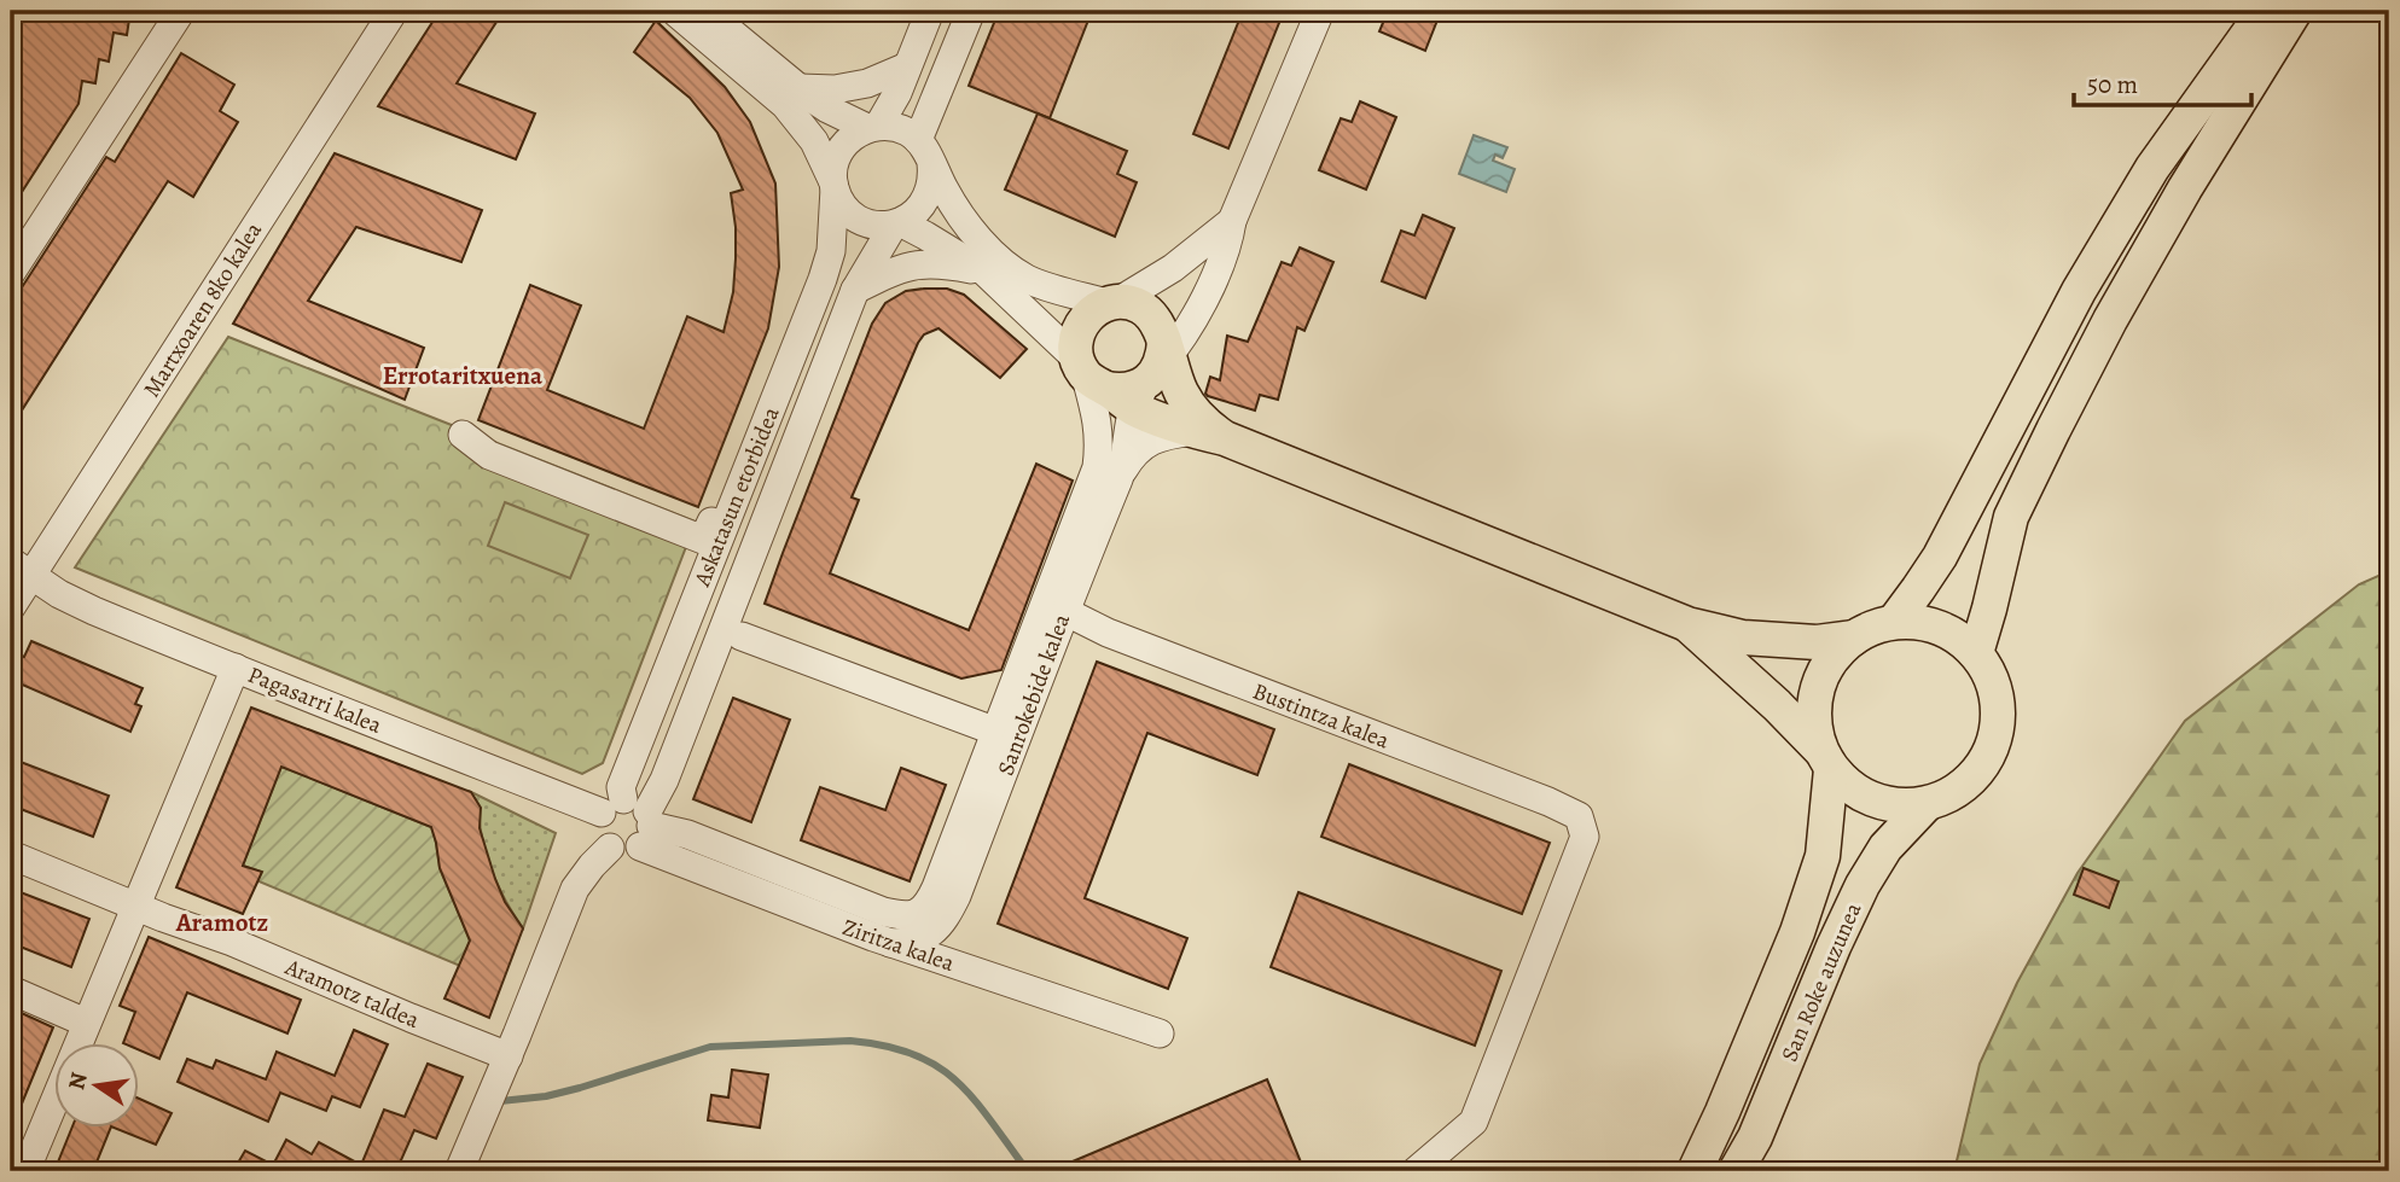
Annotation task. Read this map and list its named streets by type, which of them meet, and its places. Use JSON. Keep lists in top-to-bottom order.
{
  "streets": {
    "main road": ["San Roke auzunea"],
    "street": [
      "Martxoaren 8ko kalea",
      "Askatasun etorbidea",
      "Sanrokebide kalea",
      "Pagasarri kalea",
      "Bustintza kalea",
      "Ziritza kalea",
      "Aramotz taldea"
    ]
  },
  "crossings": [
    ["Martxoaren 8ko kalea", "Pagasarri kalea"],
    ["Askatasun etorbidea", "Pagasarri kalea"],
    ["Askatasun etorbidea", "Ziritza kalea"],
    ["Sanrokebide kalea", "Bustintza kalea"],
    ["Sanrokebide kalea", "Ziritza kalea"],
    ["Pagasarri kalea", "Ziritza kalea"]
  ],
  "districts": ["Errotaritxuena", "Aramotz"],
  "scale_bar": "50 m",
  "north": "left"
}
